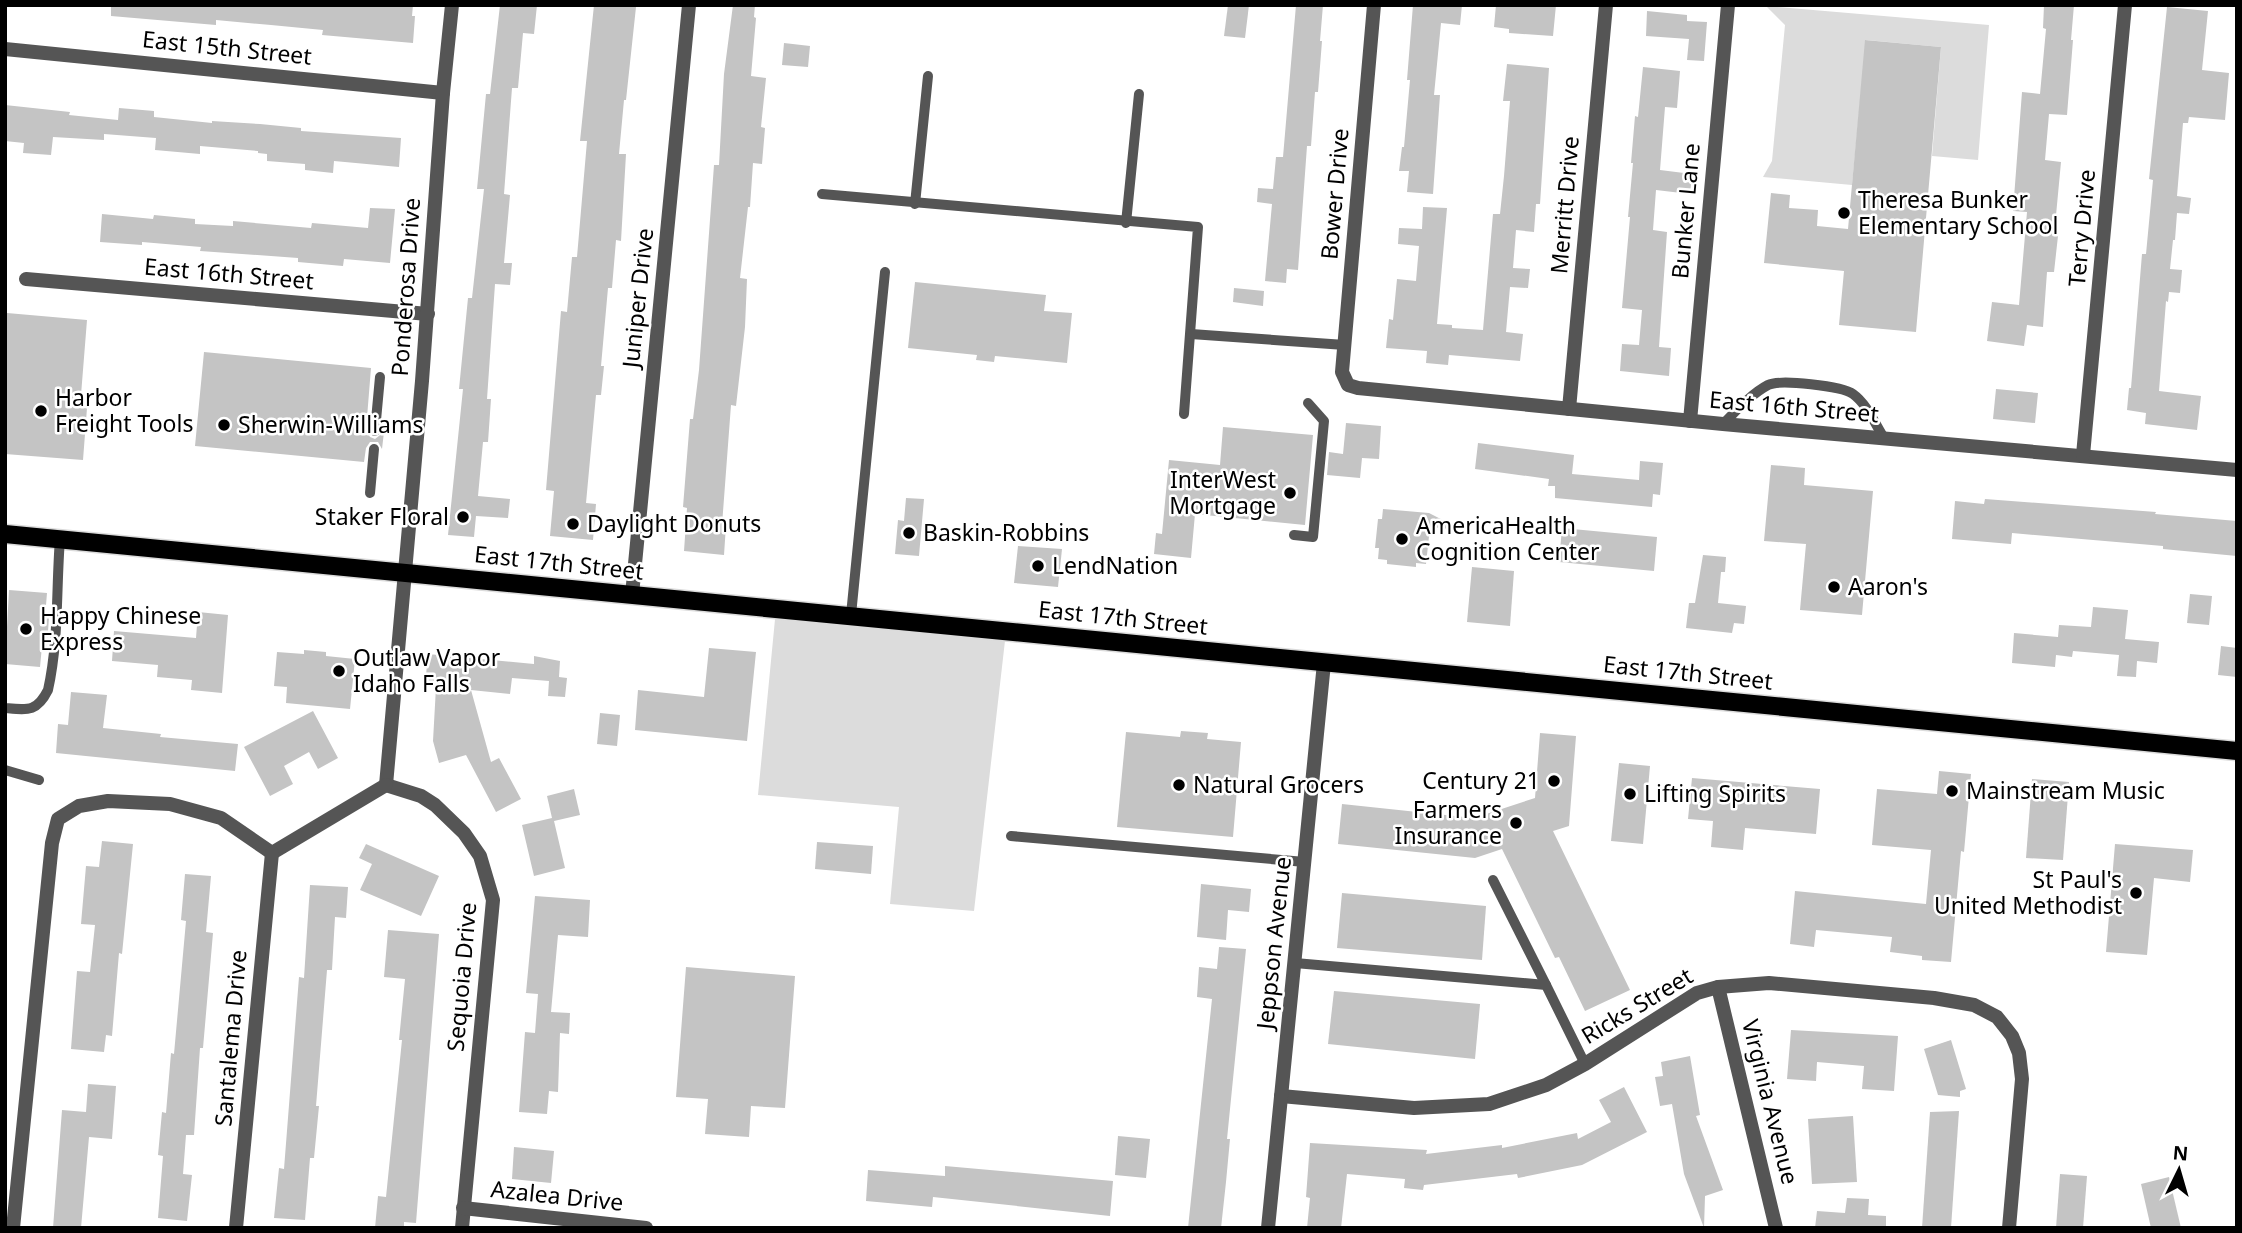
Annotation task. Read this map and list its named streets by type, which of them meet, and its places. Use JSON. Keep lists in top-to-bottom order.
{
  "streets": {
    "main road": ["East 17th Street"],
    "street": [
      "East 15th Street",
      "Bower Drive",
      "Merritt Drive",
      "Bunker Lane",
      "Terry Drive",
      "East 16th Street",
      "Ponderosa Drive",
      "Juniper Drive",
      "Jeppson Avenue",
      "Sequoia Drive",
      "Ricks Street",
      "Santalema Drive",
      "Virginia Avenue",
      "Azalea Drive"
    ]
  },
  "crossings": [
    ["East 15th Street", "Ponderosa Drive"],
    ["Bower Drive", "East 16th Street"],
    ["Merritt Drive", "East 16th Street"],
    ["Bunker Lane", "East 16th Street"],
    ["Terry Drive", "East 16th Street"],
    ["East 16th Street", "Ponderosa Drive"],
    ["Ponderosa Drive", "East 17th Street"],
    ["Juniper Drive", "East 17th Street"],
    ["East 17th Street", "Jeppson Avenue"],
    ["Jeppson Avenue", "Ricks Street"],
    ["Sequoia Drive", "Azalea Drive"],
    ["Ricks Street", "Virginia Avenue"]
  ],
  "places": [
    "Theresa Bunker Elementary School",
    "Harbor Freight Tools",
    "Sherwin-Williams",
    "InterWest Mortgage",
    "Staker Floral",
    "Daylight Donuts",
    "Baskin-Robbins",
    "AmericaHealth Cognition Center",
    "LendNation",
    "Aaron's",
    "Happy Chinese Express",
    "Outlaw Vapor Idaho Falls",
    "Century 21",
    "Natural Grocers",
    "Mainstream Music",
    "Lifting Spirits",
    "Farmers Insurance",
    "St Paul's United Methodist"
  ],
  "north": "top"
}
